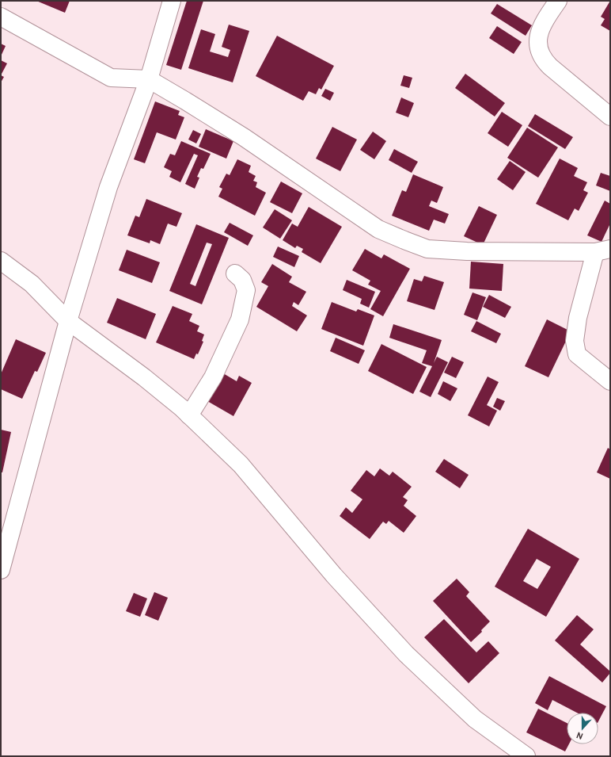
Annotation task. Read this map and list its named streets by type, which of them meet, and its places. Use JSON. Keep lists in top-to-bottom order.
{
  "north": "bottom"
}
